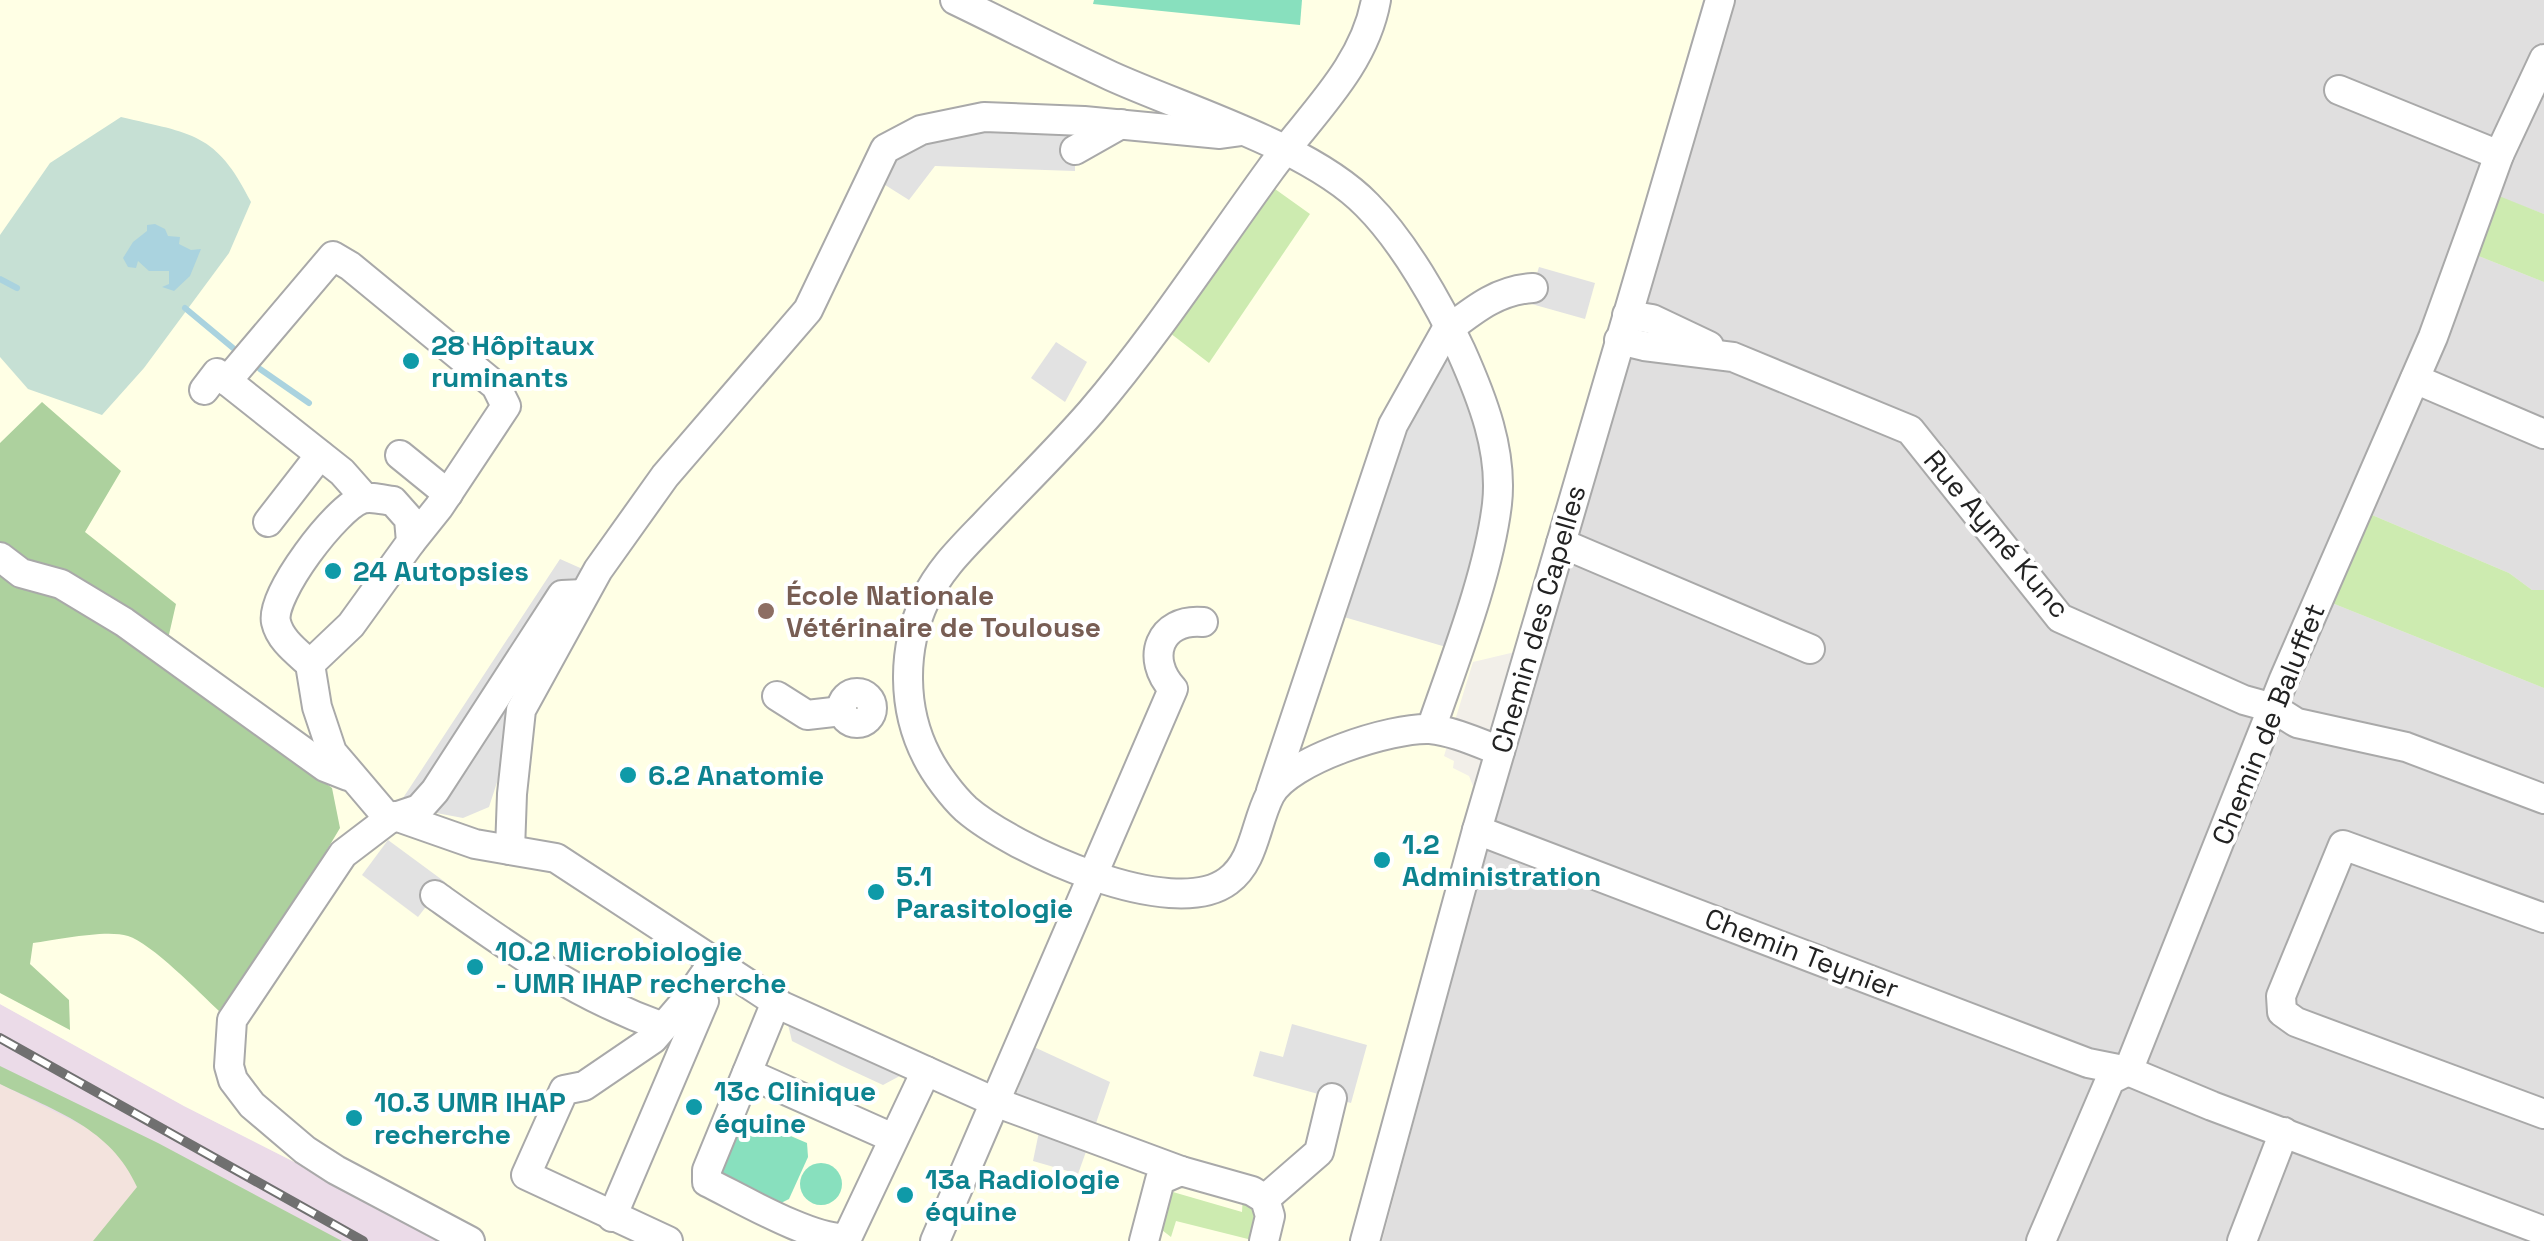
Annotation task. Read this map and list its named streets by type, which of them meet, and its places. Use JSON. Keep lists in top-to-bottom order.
{
  "streets": {
    "street": [
      "Rue Aymé Kunc",
      "Chemin des Capelles",
      "Chemin de Baluffet",
      "Chemin Teynier"
    ]
  },
  "crossings": [
    ["Rue Aymé Kunc", "Chemin des Capelles"],
    ["Rue Aymé Kunc", "Chemin de Baluffet"],
    ["Chemin des Capelles", "Chemin Teynier"],
    ["Chemin de Baluffet", "Chemin Teynier"]
  ],
  "places": [
    "28 Hôpitaux ruminants",
    "24 Autopsies",
    "École Nationale Vétérinaire de Toulouse",
    "6.2 Anatomie",
    "1.2 Administration",
    "5.1 Parasitologie",
    "10.2 Microbiologie - UMR IHAP recherche",
    "13c Clinique équine",
    "10.3 UMR IHAP recherche",
    "13a Radiologie équine"
  ]
}
